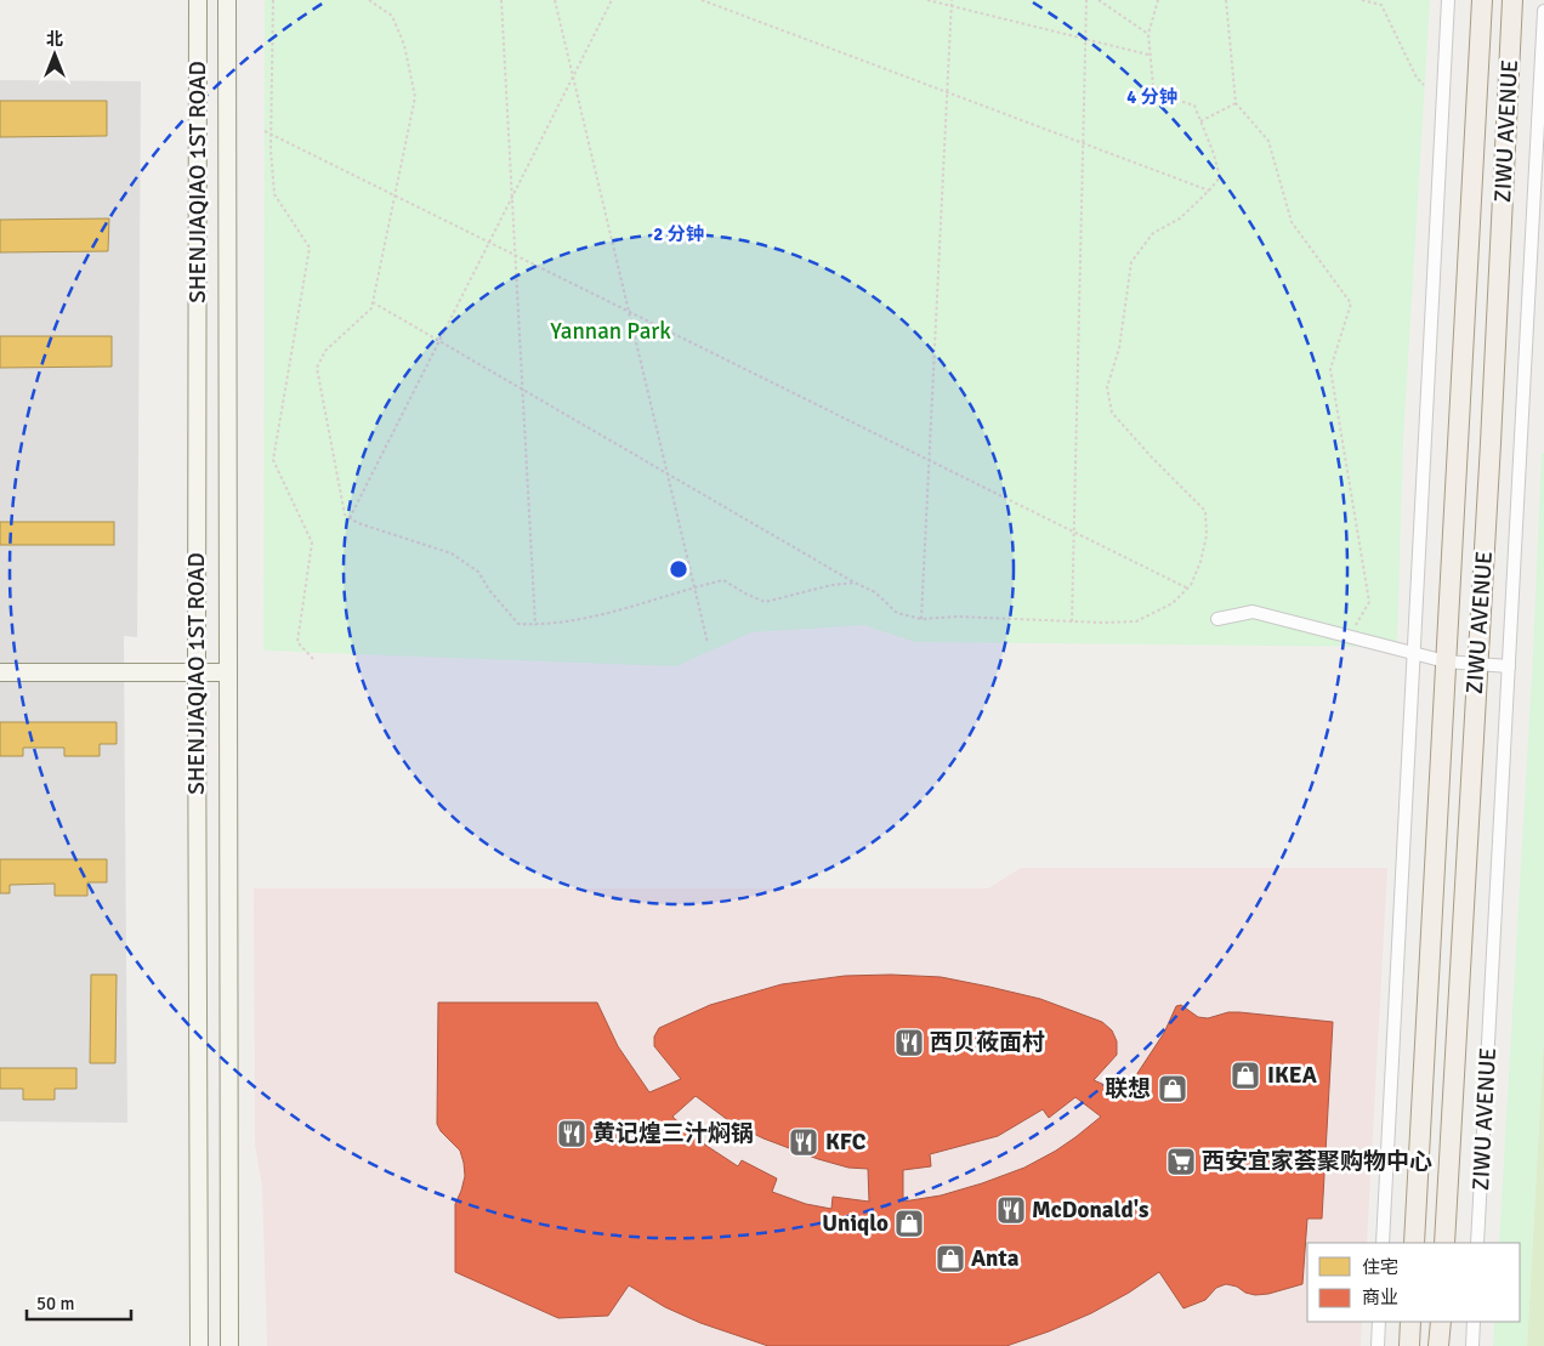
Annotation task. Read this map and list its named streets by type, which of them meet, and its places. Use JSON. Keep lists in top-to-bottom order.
{
  "streets": {
    "main road": ["ZIWU AVENUE", "SHENJIAQIAO 1ST ROAD"]
  },
  "parks": ["Yannan Park"],
  "places": {
    "restaurant": [
      "西贝莜面村",
      "黄记煌三汁焖锅",
      "KFC",
      "McDonald's"
    ],
    "shop": [
      "IKEA",
      "联想",
      "Uniqlo",
      "Anta"
    ],
    "supermarket": ["西安宜家荟聚购物中心"]
  },
  "legend": ["住宅", "商业"],
  "scale_bar": "50 m",
  "north": "top",
  "rings": ["4 分钟", "2 分钟"]
}
